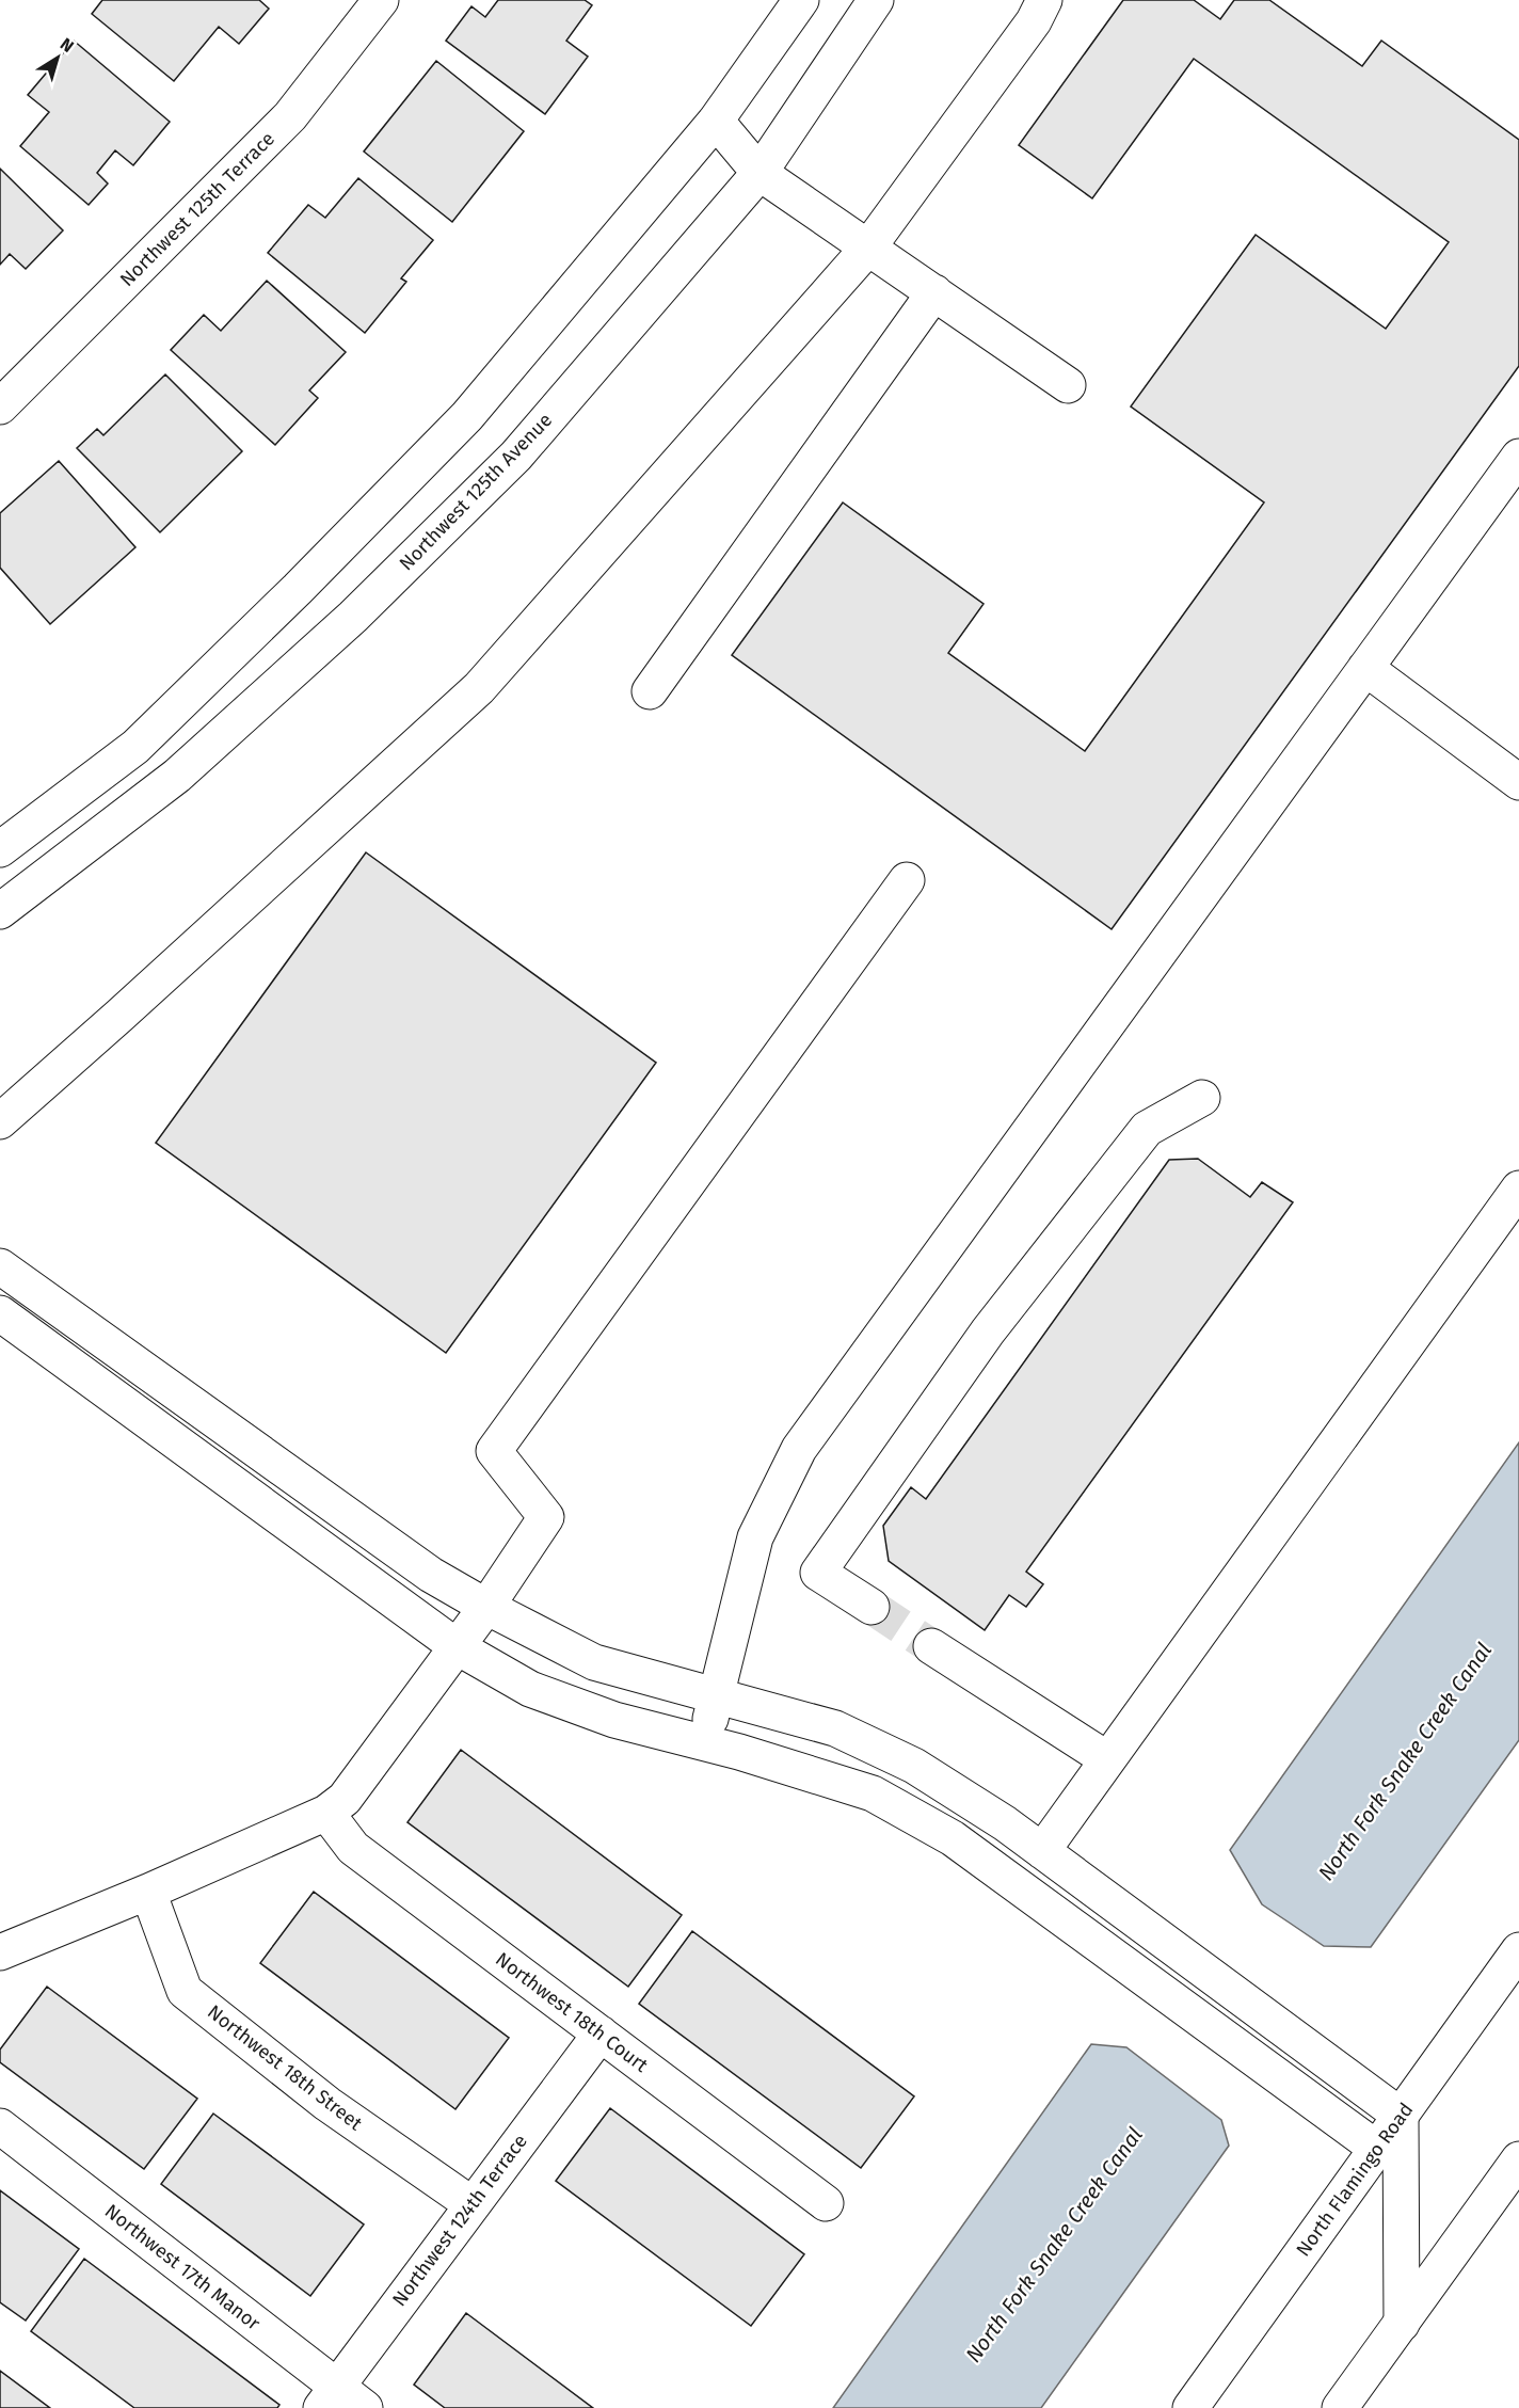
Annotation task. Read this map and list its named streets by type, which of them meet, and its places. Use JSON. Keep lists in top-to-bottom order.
{
  "streets": {
    "main road": [
      "Northwest 125th Terrace",
      "Northwest 125th Avenue",
      "Northwest 18th Court",
      "Northwest 18th Street",
      "North Flamingo Road",
      "Northwest 124th Terrace",
      "Northwest 17th Manor"
    ]
  },
  "crossings": [
    ["Northwest 18th Court", "Northwest 124th Terrace"],
    ["Northwest 18th Street", "Northwest 124th Terrace"],
    ["Northwest 124th Terrace", "Northwest 17th Manor"]
  ],
  "water": ["North Fork Snake Creek Canal"],
  "north": "top right"
}
